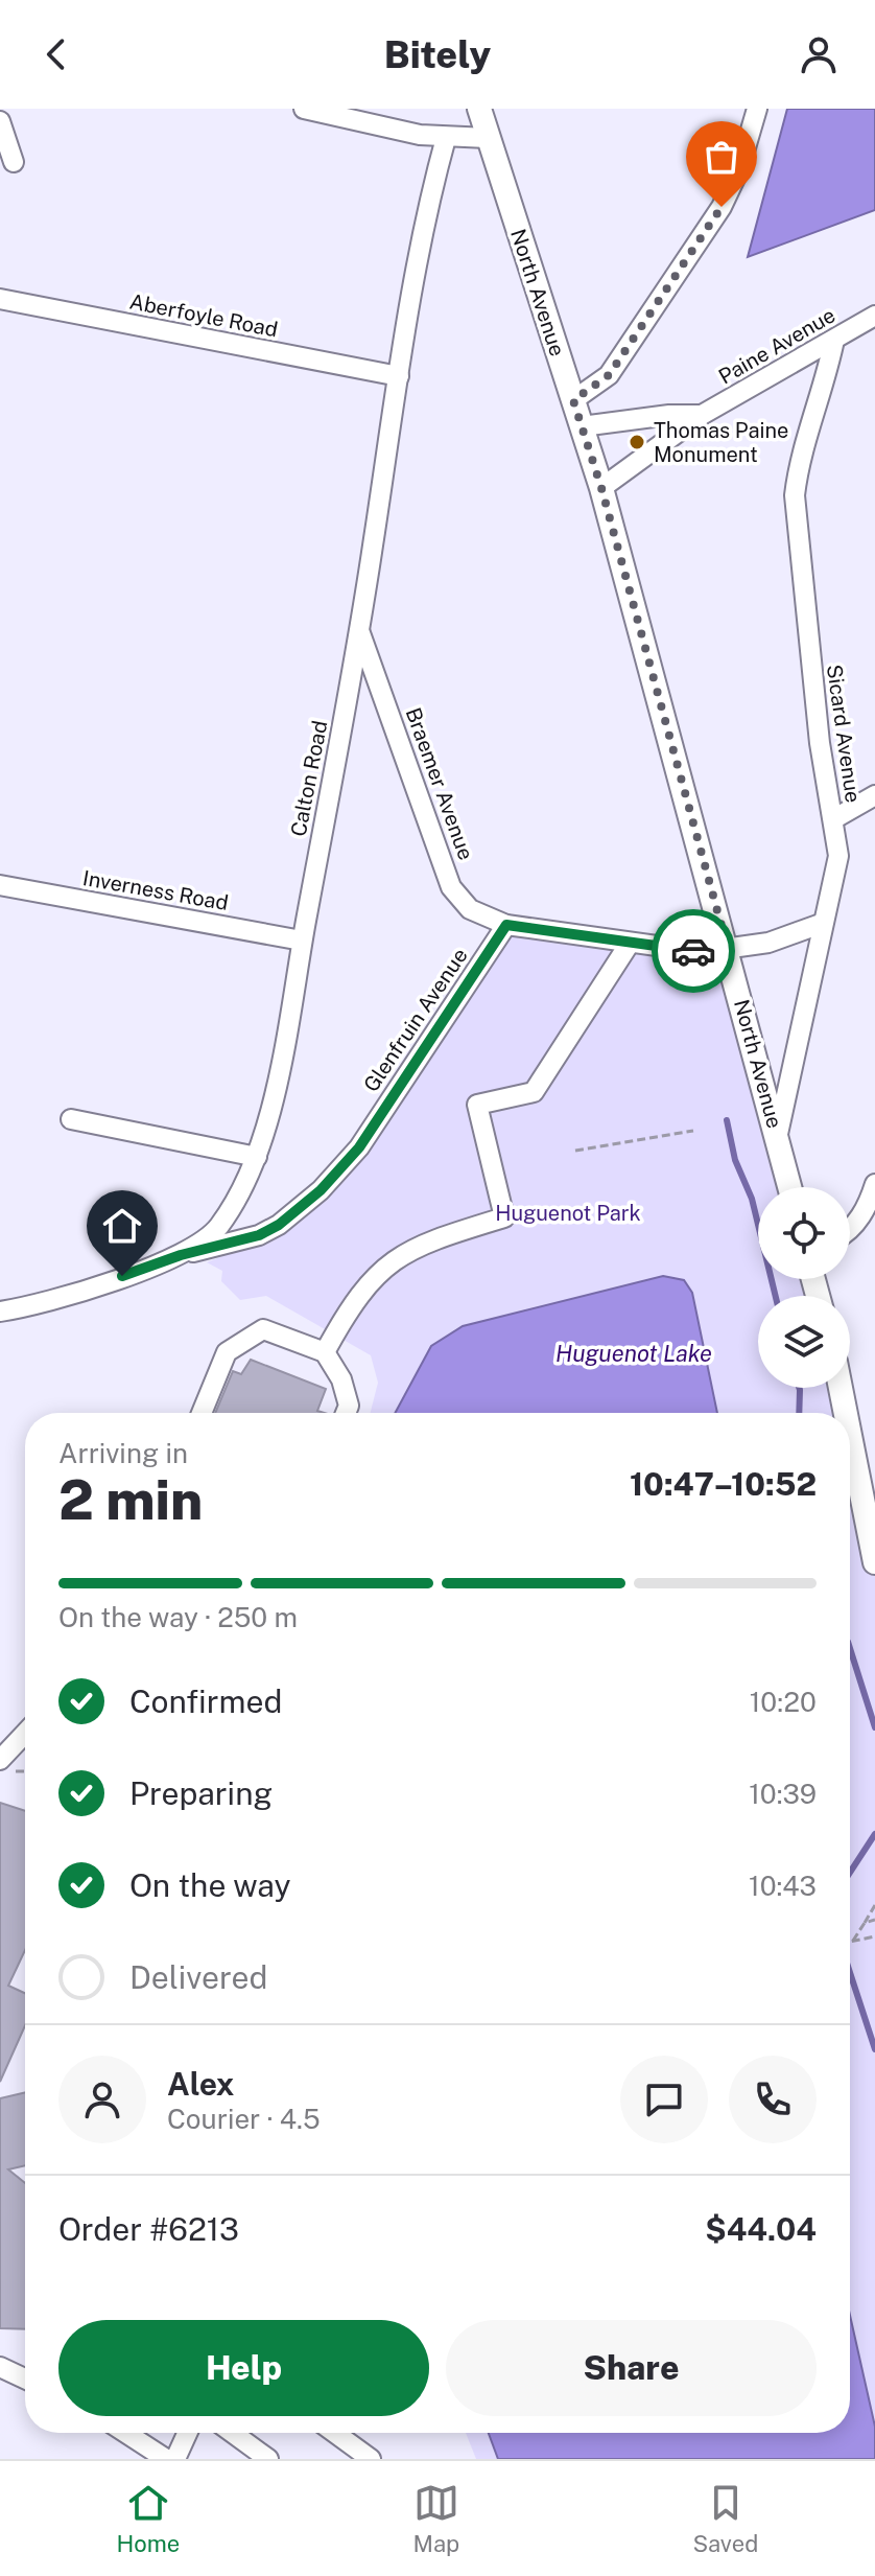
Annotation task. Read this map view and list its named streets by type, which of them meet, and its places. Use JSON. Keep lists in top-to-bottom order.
{
  "streets": {
    "main road": ["North Avenue"],
    "street": [
      "Aberfoyle Road",
      "Paine Avenue",
      "Sicard Avenue",
      "Calton Road",
      "Braemer Avenue",
      "Inverness Road",
      "Glenfruin Avenue"
    ]
  },
  "crossings": [
    ["North Avenue", "Paine Avenue"],
    ["North Avenue", "Sicard Avenue"],
    ["Aberfoyle Road", "Calton Road"],
    ["Paine Avenue", "Sicard Avenue"],
    ["Calton Road", "Braemer Avenue"],
    ["Calton Road", "Inverness Road"],
    ["Calton Road", "Glenfruin Avenue"],
    ["Braemer Avenue", "Glenfruin Avenue"]
  ],
  "water": ["Huguenot Lake"],
  "parks": ["Huguenot Park"],
  "places": ["Thomas Paine Monument"],
  "page": {
    "header": "Bitely",
    "heading": ["2 min", "Arriving in", "10:47–10:52"],
    "panel": [
      "Alex",
      "Courier · 4.5",
      "Order #6213",
      "$44.04"
    ],
    "bar": "On the way · 250 m",
    "list": [
      ["Confirmed", "10:20"],
      ["Preparing", "10:39"],
      ["On the way", "10:43"],
      "Delivered"
    ],
    "buttons": ["Help", "Share"],
    "tabs": ["Home", "Map", "Saved"]
  }
}
